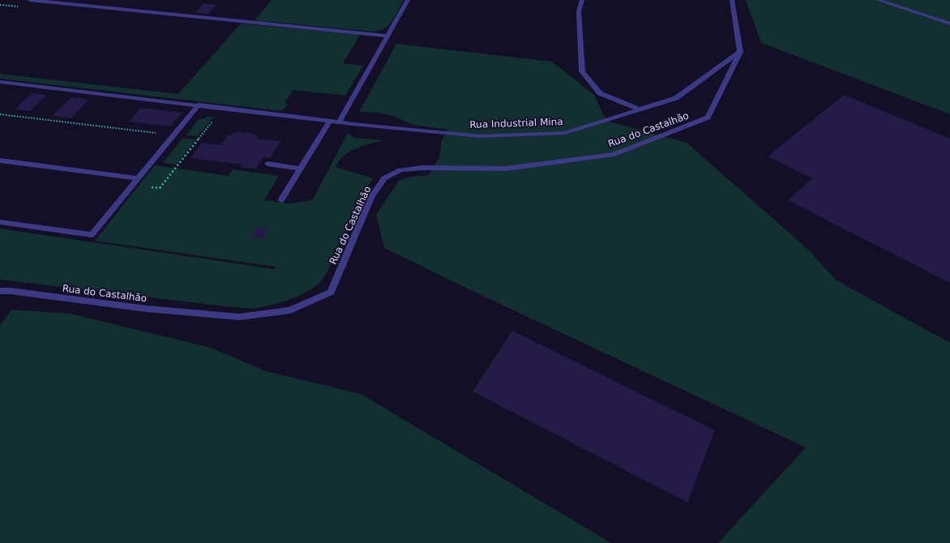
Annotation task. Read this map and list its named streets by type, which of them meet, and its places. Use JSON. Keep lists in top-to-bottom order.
{
  "streets": {
    "street": ["Rua Industrial Mina", "Rua do Castalhão"]
  },
  "crossings": [
    ["Rua Industrial Mina", "Rua do Castalhão"]
  ]
}
